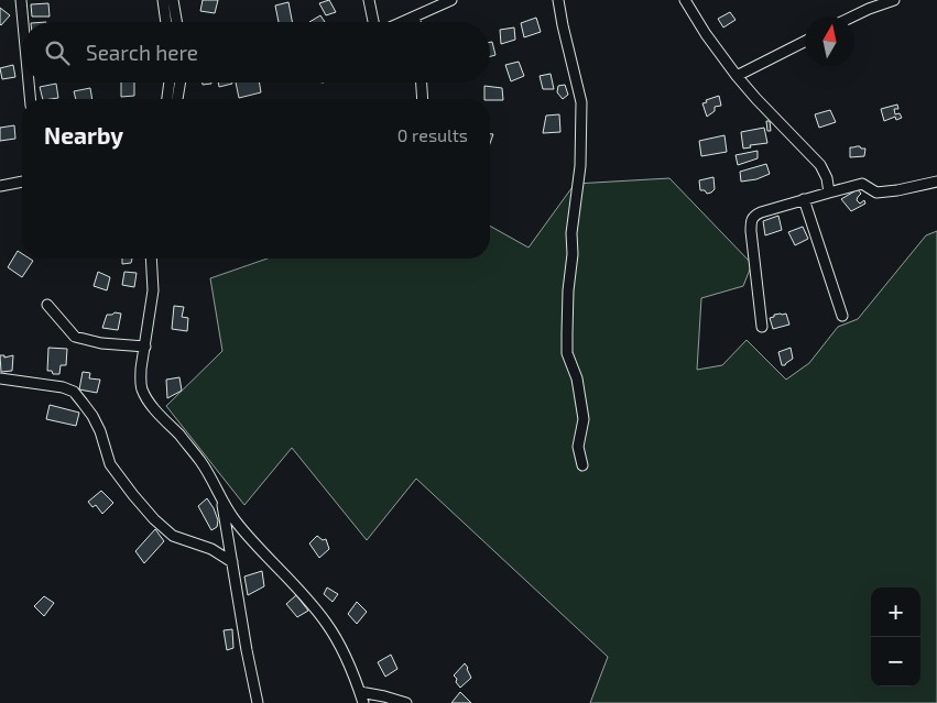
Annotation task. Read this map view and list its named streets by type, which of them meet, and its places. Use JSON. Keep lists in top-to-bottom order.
{
  "north": "top",
  "page": {
    "search": "Search here",
    "heading": ["Nearby", "0 results"],
    "map_buttons": ["+", "−"]
  }
}
